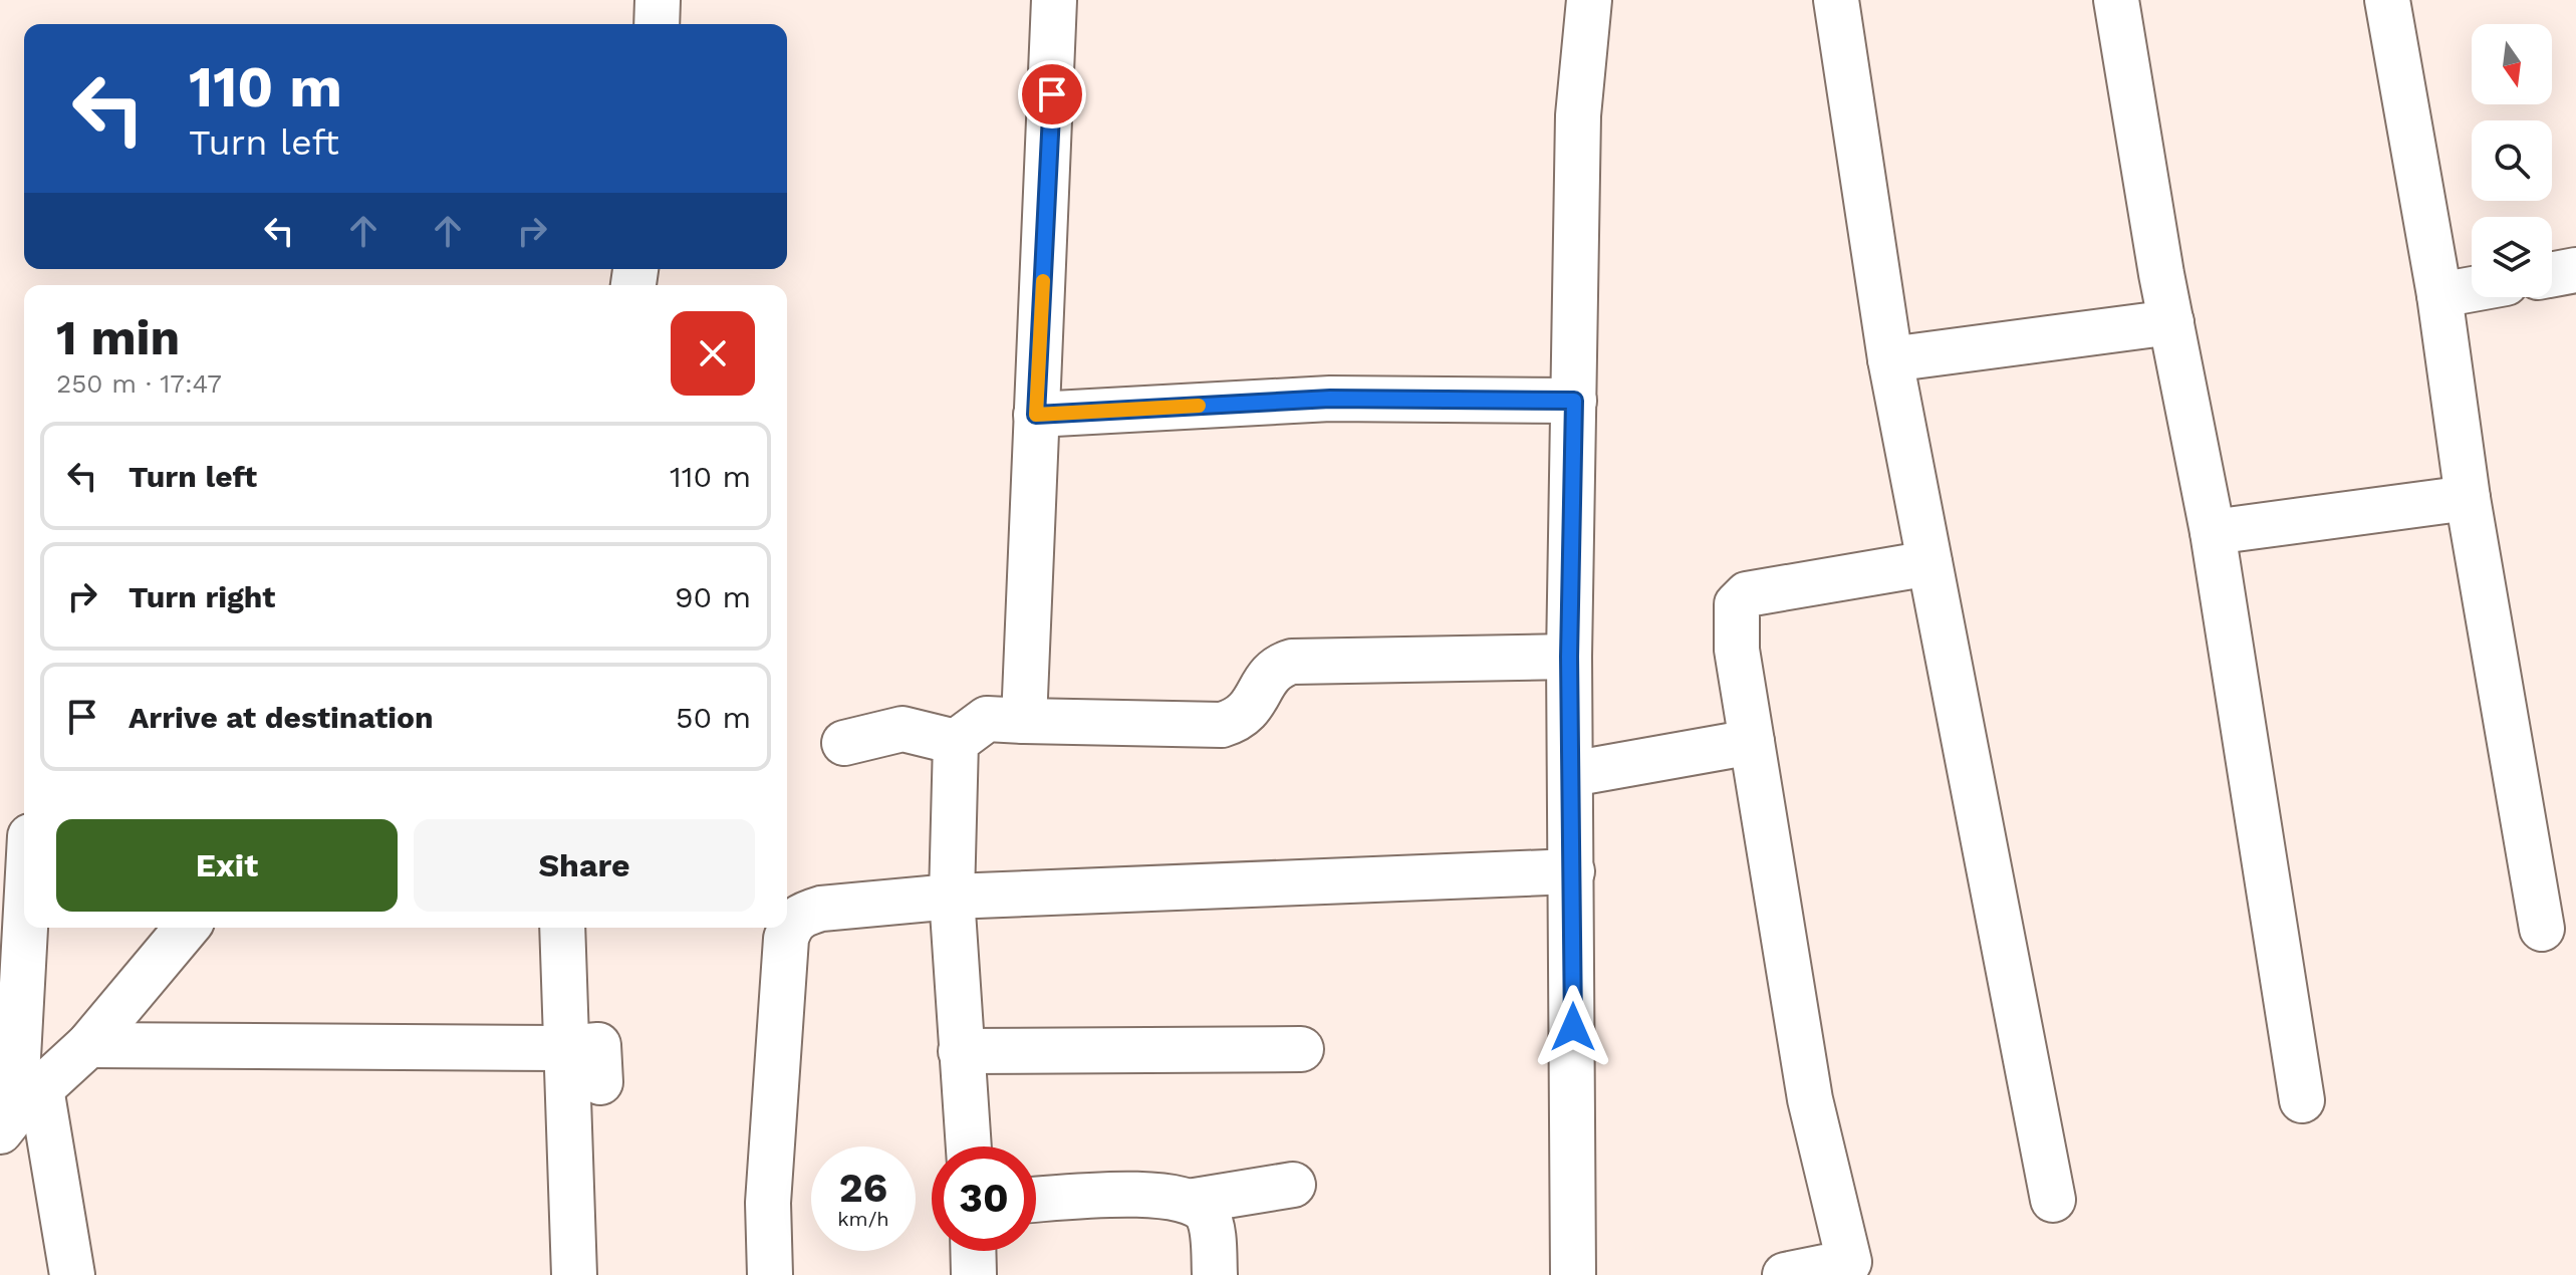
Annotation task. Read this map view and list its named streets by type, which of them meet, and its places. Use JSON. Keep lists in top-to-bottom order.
{
  "north": "bottom",
  "page": {
    "turn": ["110 m", "Turn left"],
    "heading": ["1 min", "250 m · 17:47"],
    "list": [
      {
        "name": "Turn left",
        "value": "110 m"
      },
      {
        "name": "Turn right",
        "value": "90 m"
      },
      {
        "name": "Arrive at destination",
        "value": "50 m"
      }
    ],
    "buttons": ["Exit", "Share"],
    "speed": "26 km/h",
    "limit": "30"
  }
}
